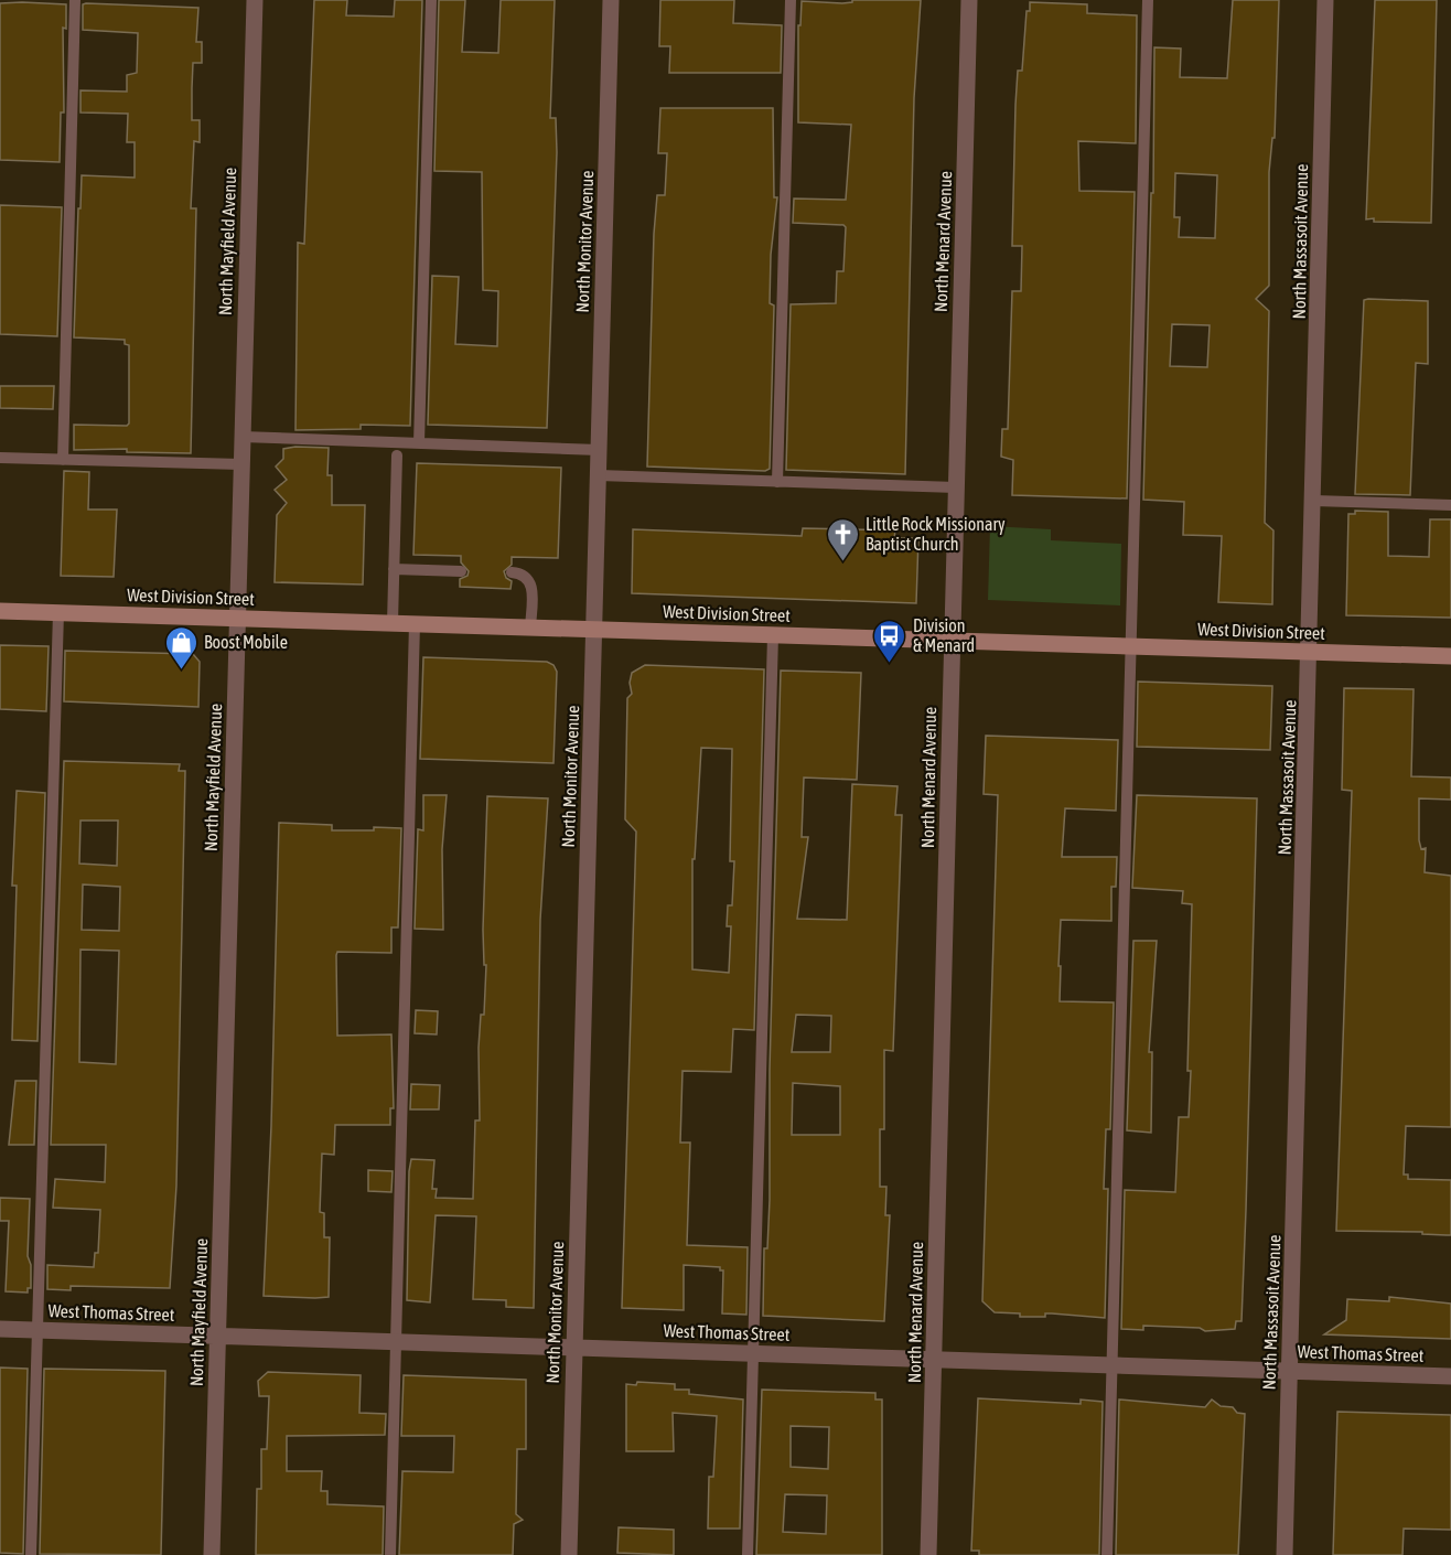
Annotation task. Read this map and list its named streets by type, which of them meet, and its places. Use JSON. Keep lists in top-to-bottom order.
{
  "streets": {
    "main road": ["West Division Street"],
    "street": [
      "North Mayfield Avenue",
      "North Monitor Avenue",
      "North Menard Avenue",
      "North Massasoit Avenue",
      "West Thomas Street"
    ]
  },
  "crossings": [
    ["North Mayfield Avenue", "West Division Street"],
    ["North Mayfield Avenue", "West Thomas Street"],
    ["North Monitor Avenue", "West Division Street"],
    ["North Monitor Avenue", "West Thomas Street"],
    ["North Menard Avenue", "West Division Street"],
    ["North Menard Avenue", "West Thomas Street"],
    ["North Massasoit Avenue", "West Division Street"],
    ["North Massasoit Avenue", "West Thomas Street"]
  ],
  "places": {
    "church": ["Little Rock Missionary Baptist Church"],
    "bus stop": ["Division & Menard"],
    "shop": ["Boost Mobile"]
  }
}
